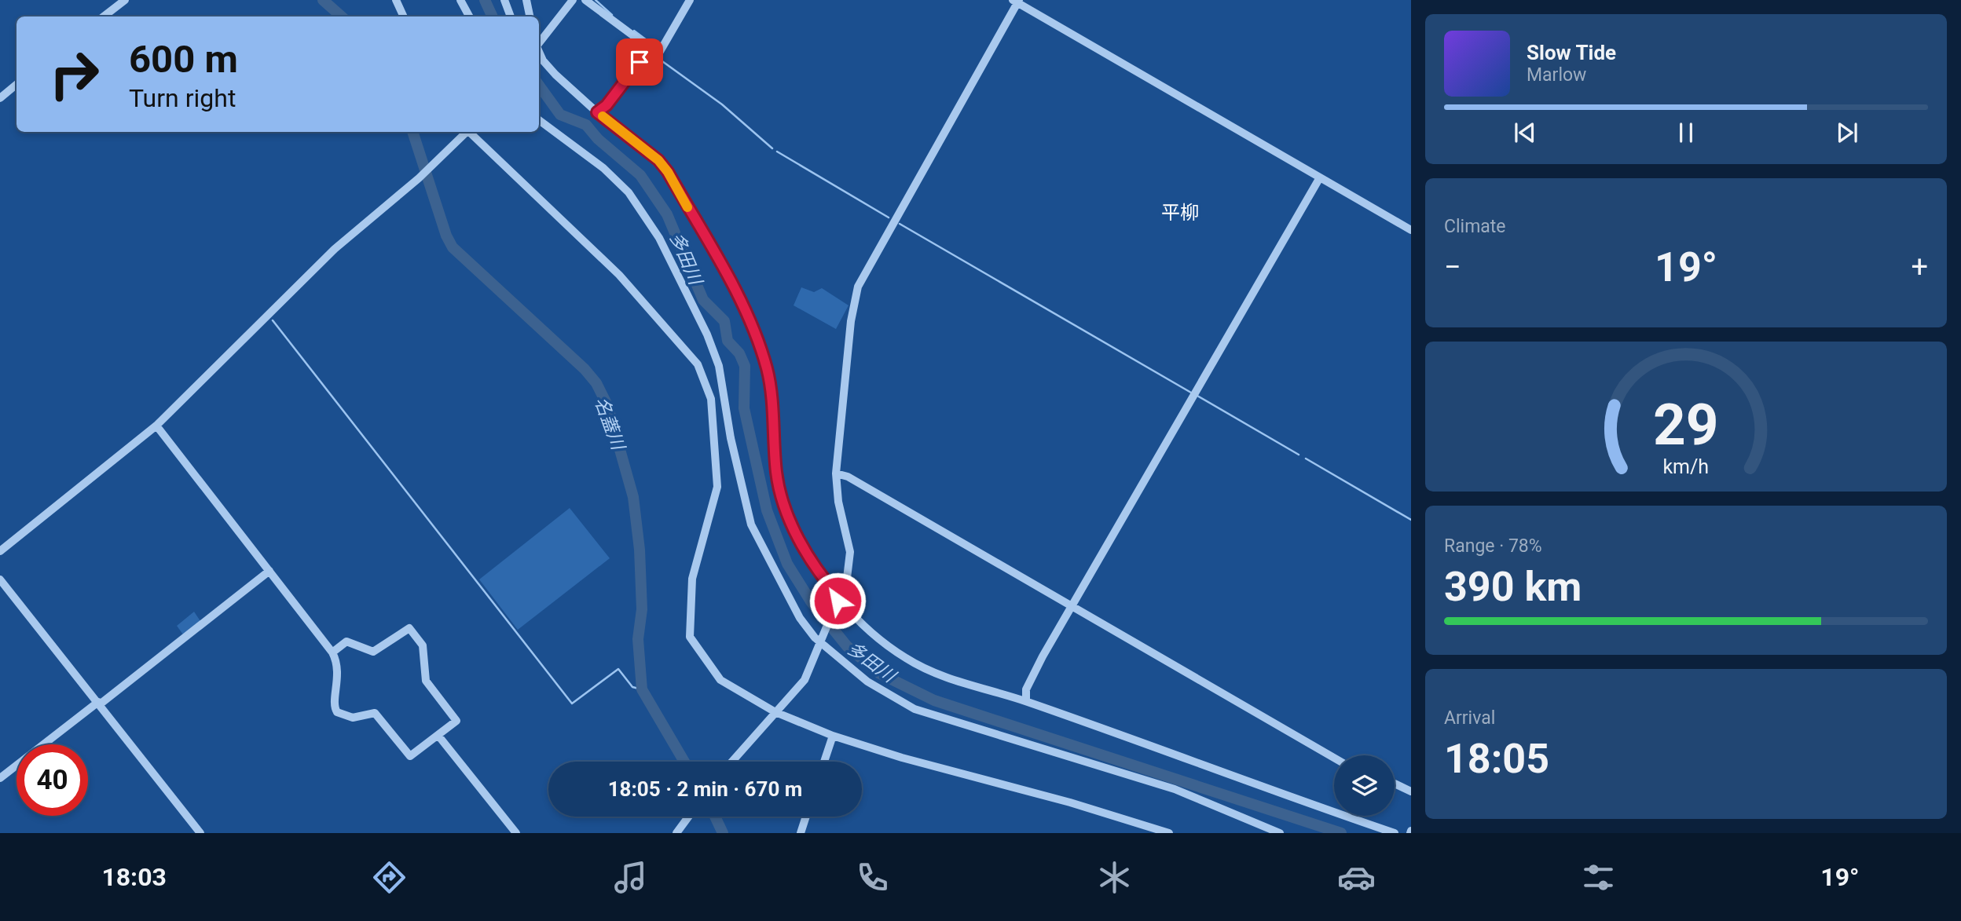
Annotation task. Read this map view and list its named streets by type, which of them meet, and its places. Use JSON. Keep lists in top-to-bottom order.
{
  "districts": ["平柳"],
  "water": ["多田川", "名蓋川"],
  "page": {
    "turn": ["600 m", "Turn right"],
    "song": ["Slow Tide", "Marlow"],
    "tile": [
      "Climate",
      ["Range · 78%", "390 km"],
      ["Arrival", "18:05"]
    ],
    "heat": ["−", "19°", "+"],
    "limit": "40",
    "trip": "18:05 · 2 min · 670 m",
    "tabs": ["18:03", "19°"],
    "gauge": ["29", "km/h"]
  }
}
